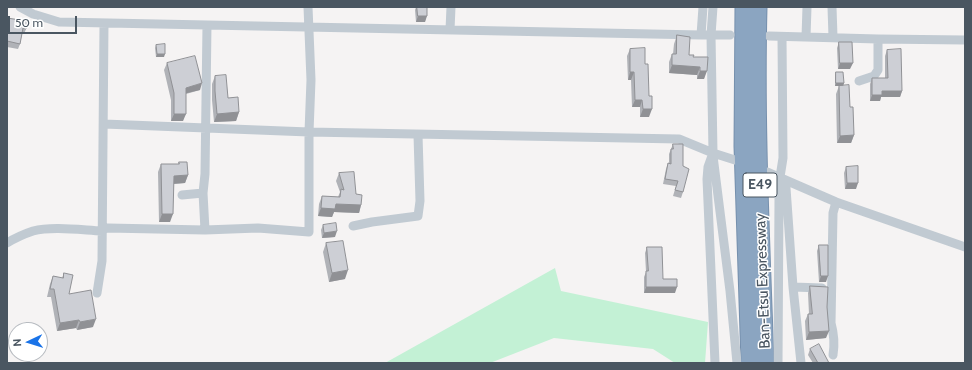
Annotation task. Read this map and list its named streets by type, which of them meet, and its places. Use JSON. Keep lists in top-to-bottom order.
{
  "streets": {
    "highway": ["E49", "Ban-Etsu Expressway"]
  },
  "scale_bar": "50 m",
  "north": "left"
}
